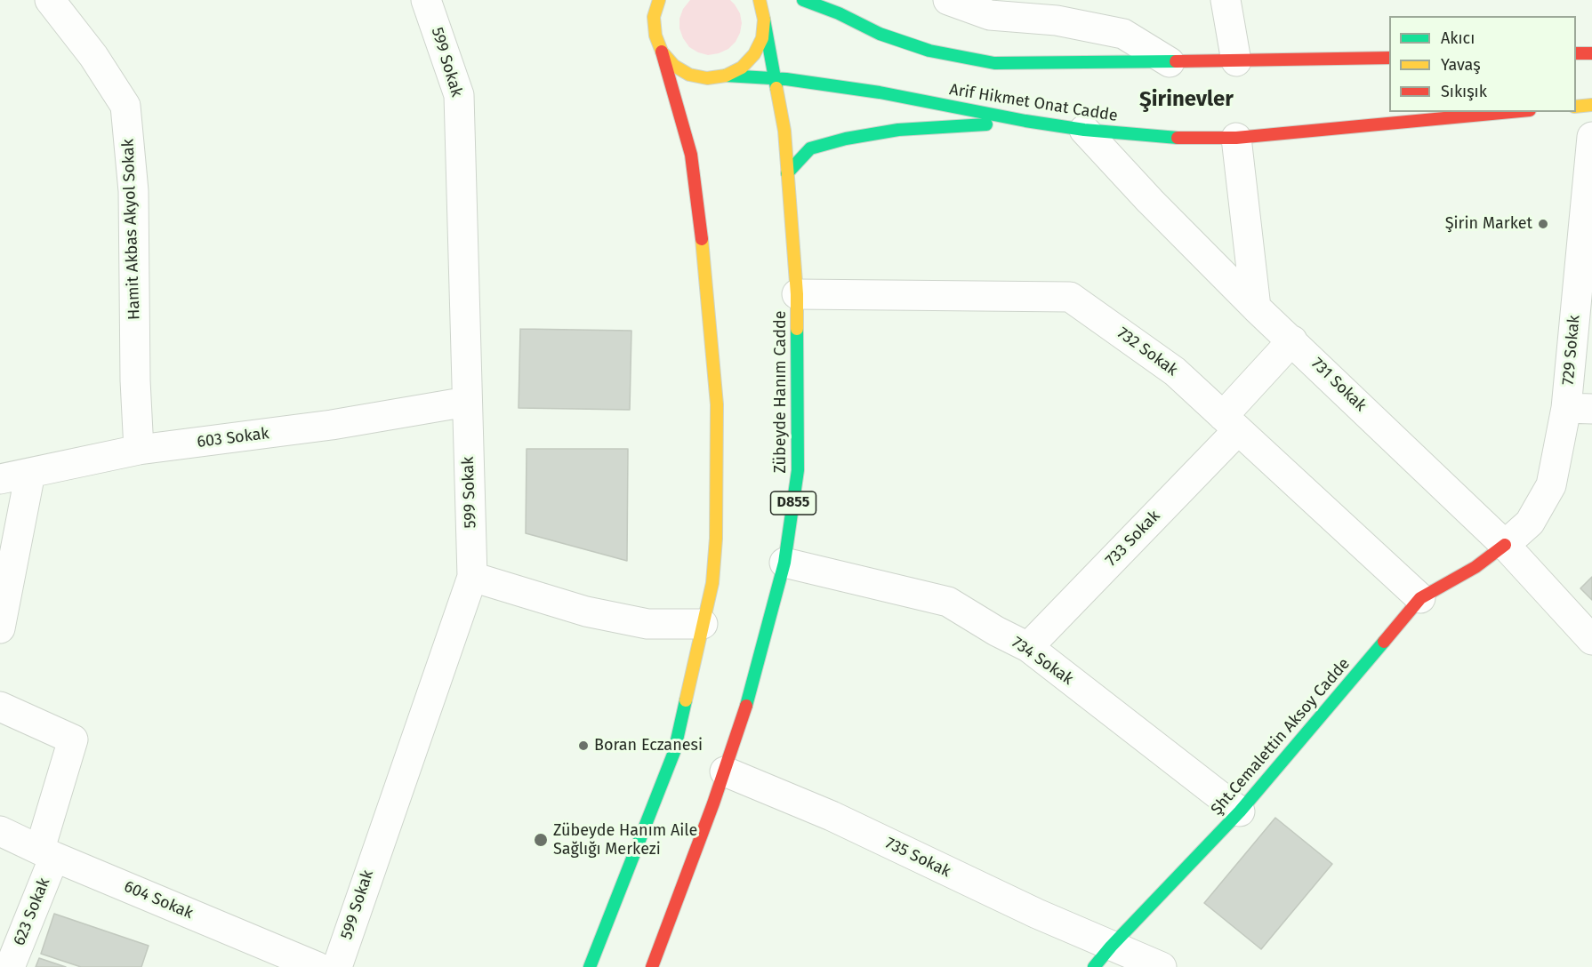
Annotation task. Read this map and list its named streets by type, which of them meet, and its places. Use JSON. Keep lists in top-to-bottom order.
{
  "streets": {
    "main road": [
      "Arif Hikmet Onat Cadde",
      "Zübeyde Hanım Cadde",
      "D855",
      "Şht.Cemalettin Aksoy Cadde"
    ],
    "street": [
      "599 Sokak",
      "Hamit Akbas Akyol Sokak",
      "729 Sokak",
      "732 Sokak",
      "731 Sokak",
      "603 Sokak",
      "733 Sokak",
      "734 Sokak",
      "735 Sokak",
      "604 Sokak",
      "623 Sokak"
    ]
  },
  "crossings": [
    ["599 Sokak", "603 Sokak"],
    ["Arif Hikmet Onat Cadde", "731 Sokak"],
    ["Arif Hikmet Onat Cadde", "Zübeyde Hanım Cadde"],
    ["Hamit Akbas Akyol Sokak", "603 Sokak"],
    ["729 Sokak", "731 Sokak"],
    ["729 Sokak", "Şht.Cemalettin Aksoy Cadde"],
    ["732 Sokak", "Zübeyde Hanım Cadde"],
    ["732 Sokak", "733 Sokak"],
    ["732 Sokak", "Şht.Cemalettin Aksoy Cadde"],
    ["731 Sokak", "733 Sokak"],
    ["731 Sokak", "Şht.Cemalettin Aksoy Cadde"],
    ["Zübeyde Hanım Cadde", "734 Sokak"],
    ["Zübeyde Hanım Cadde", "735 Sokak"],
    ["733 Sokak", "734 Sokak"],
    ["734 Sokak", "Şht.Cemalettin Aksoy Cadde"],
    ["Şht.Cemalettin Aksoy Cadde", "735 Sokak"],
    ["604 Sokak", "623 Sokak"]
  ],
  "districts": ["Şirinevler"],
  "places": ["Şirin Market", "Boran Eczanesi", "Zübeyde Hanım Aile Sağlığı Merkezi"],
  "legend": ["Akıcı", "Yavaş", "Sıkışık"]
}
